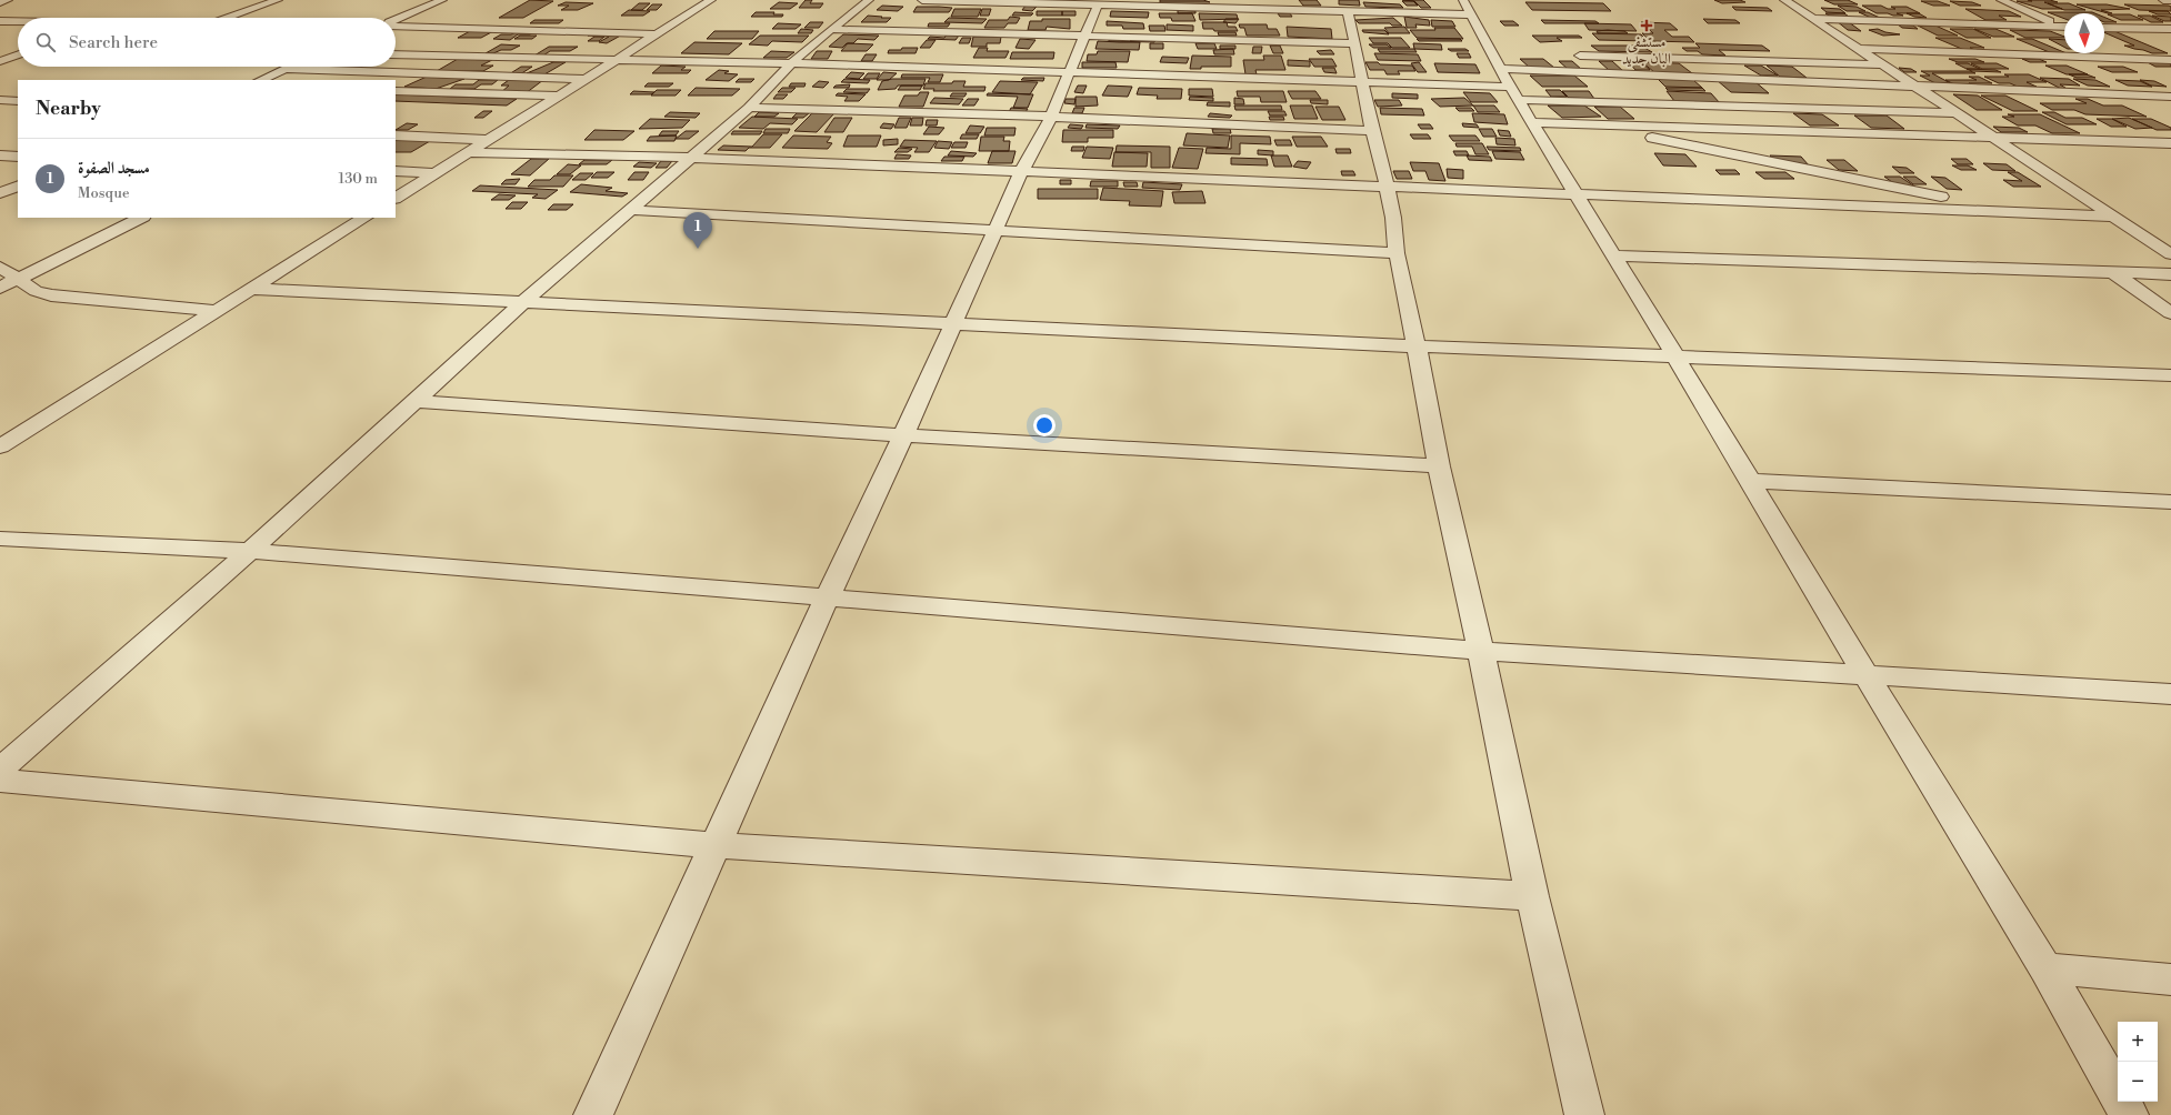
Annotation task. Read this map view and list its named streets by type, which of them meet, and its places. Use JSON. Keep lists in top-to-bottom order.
{
  "places": {
    "health": ["مستشفى البان جديد"]
  },
  "north": "bottom",
  "page": {
    "search": "Search here",
    "heading": "Nearby",
    "list": [
      {
        "mark": "1",
        "name": "مسجد الصفوة",
        "note": "Mosque",
        "value": "130 m"
      }
    ],
    "pins": "1",
    "map_buttons": ["+", "−"]
  }
}
